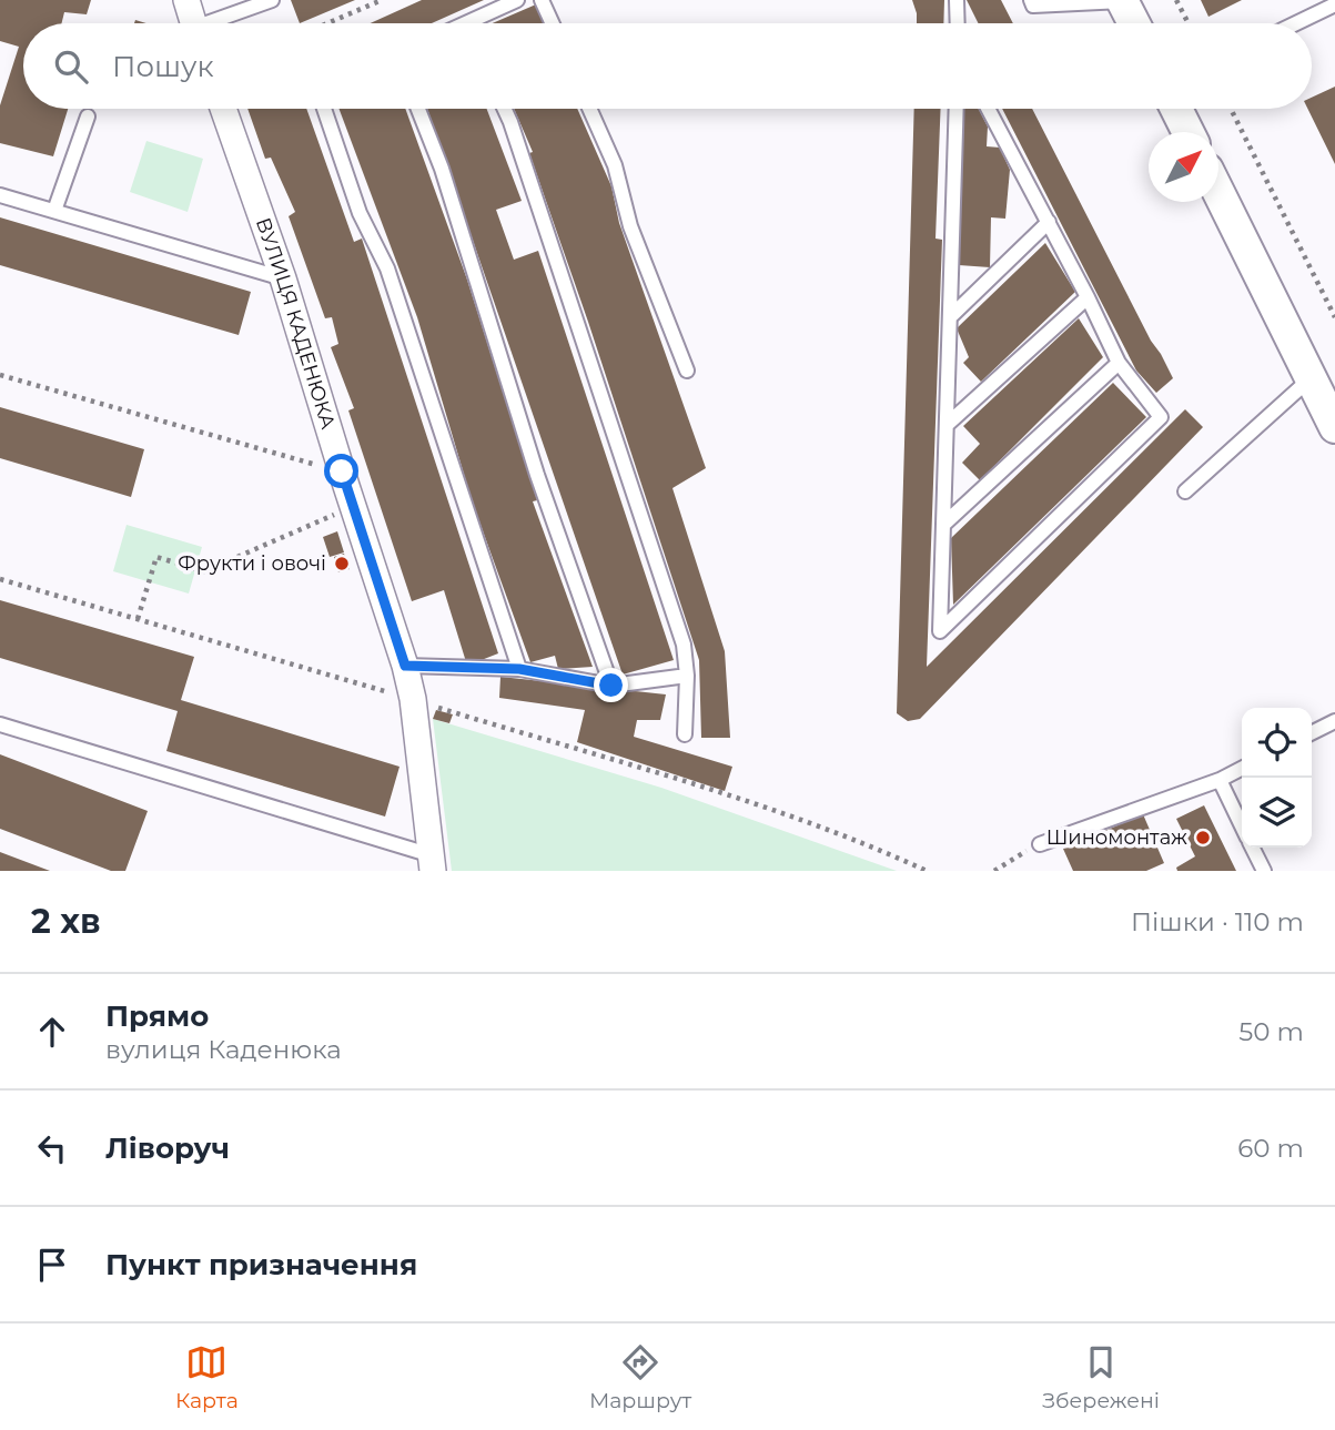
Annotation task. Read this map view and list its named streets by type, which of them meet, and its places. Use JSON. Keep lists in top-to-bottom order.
{
  "streets": {
    "street": ["ВУЛИЦЯ КАДЕНЮКА"]
  },
  "places": ["Фрукти і овочі", "Шиномонтаж"],
  "north": "top right",
  "page": {
    "search": "Пошук",
    "heading": ["2 хв", "Пішки · 110 m"],
    "list": [
      ["Прямо", "вулиця Каденюка", "50 m"],
      ["Ліворуч", "60 m"],
      "Пункт призначення"
    ],
    "nav": ["Карта", "Маршрут", "Збережені"]
  }
}
